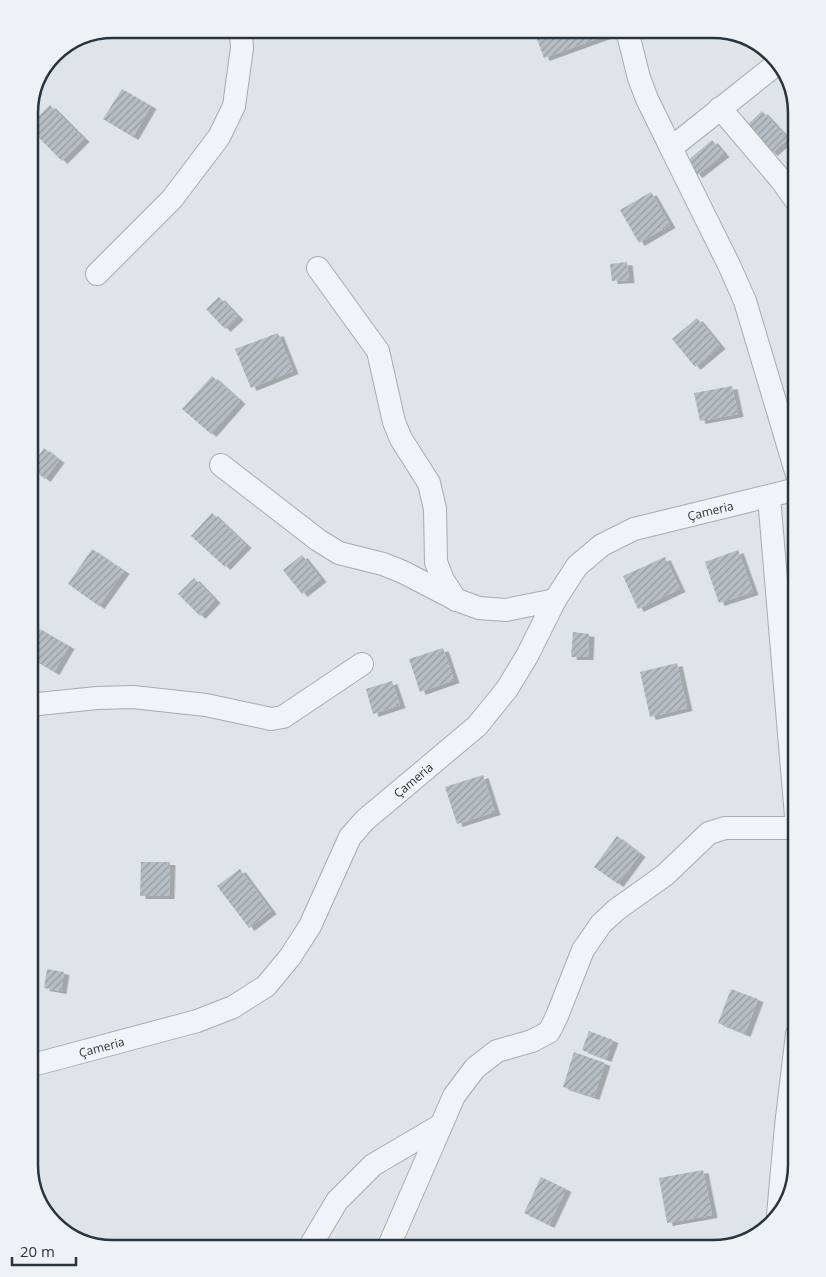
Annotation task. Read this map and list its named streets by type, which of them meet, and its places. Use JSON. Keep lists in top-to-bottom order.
{
  "streets": {
    "street": ["Çameria"]
  },
  "scale_bar": "20 m"
}
